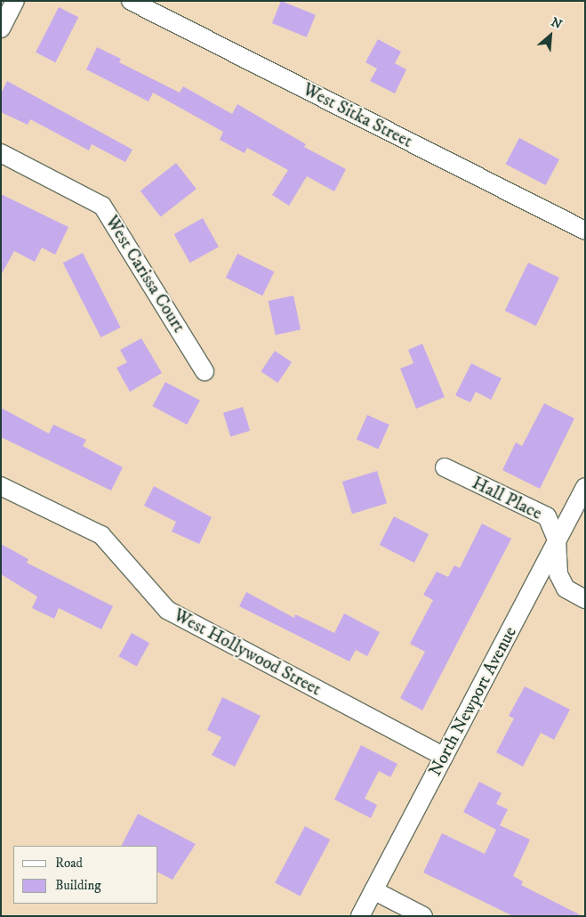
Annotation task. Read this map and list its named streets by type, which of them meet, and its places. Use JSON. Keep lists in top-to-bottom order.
{
  "streets": {
    "street": [
      "West Sitka Street",
      "West Carissa Court",
      "Hall Place",
      "West Hollywood Street",
      "North Newport Avenue"
    ]
  },
  "crossings": [
    ["Hall Place", "North Newport Avenue"],
    ["West Hollywood Street", "North Newport Avenue"]
  ],
  "legend": ["Road", "Building"],
  "north": "top right"
}
